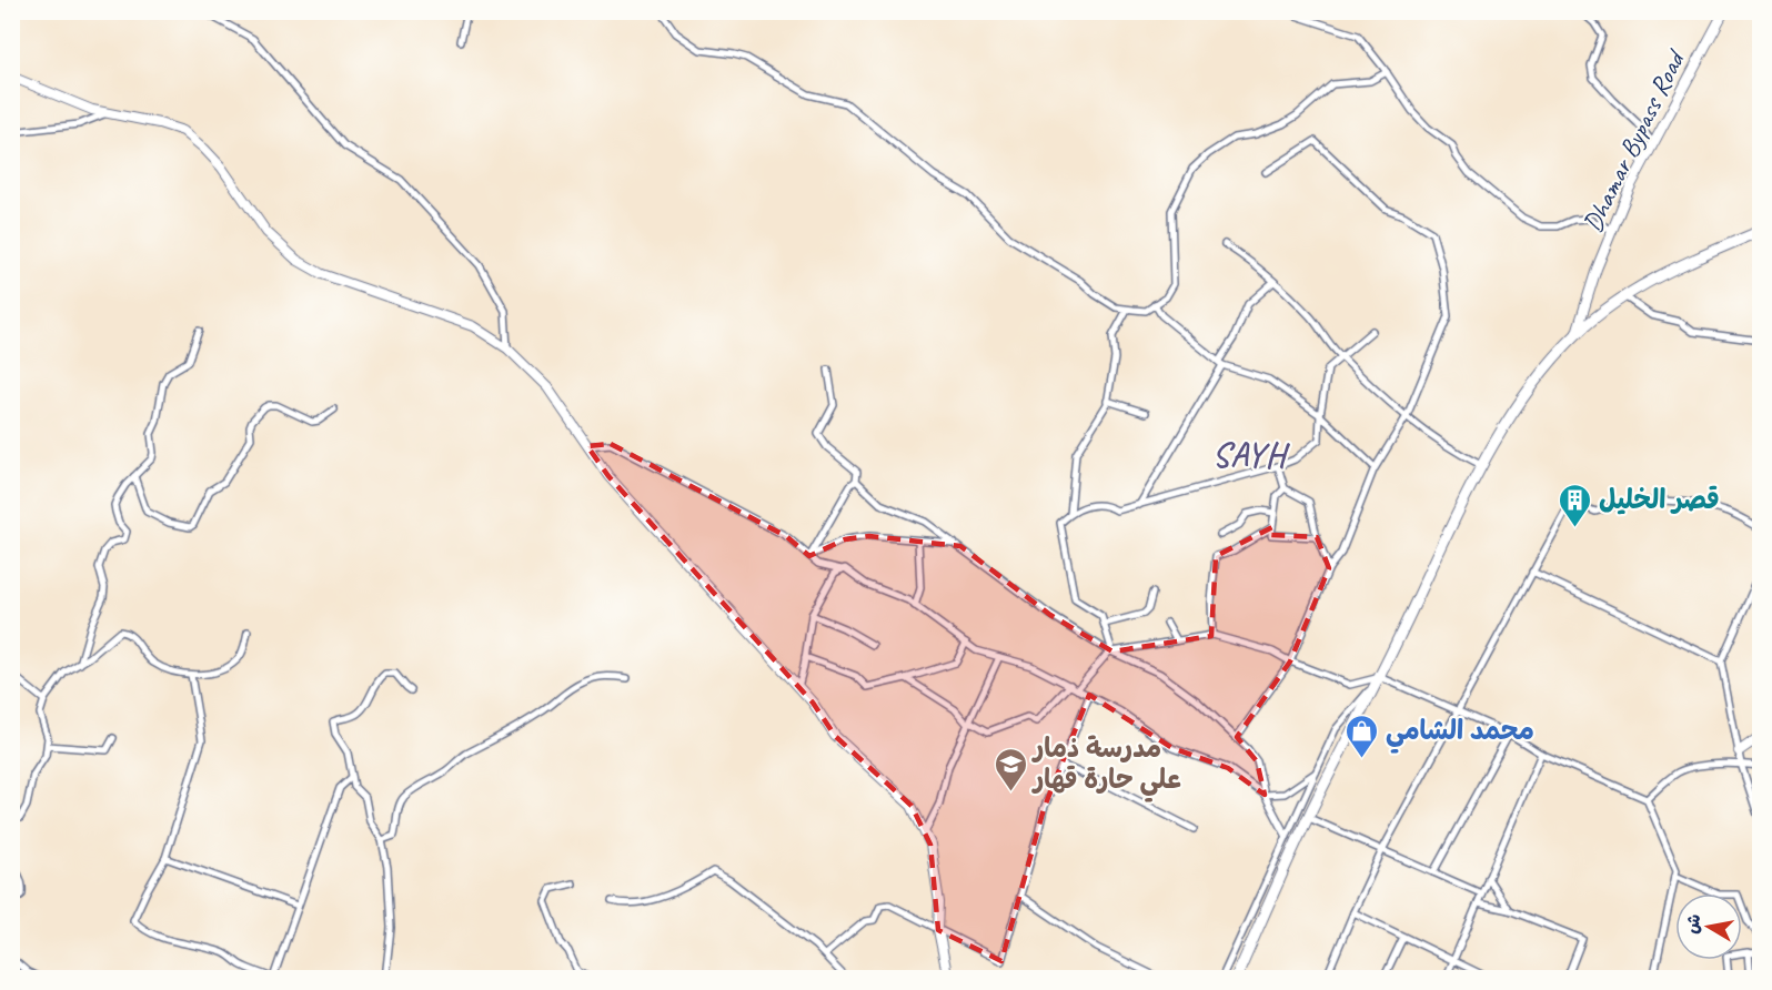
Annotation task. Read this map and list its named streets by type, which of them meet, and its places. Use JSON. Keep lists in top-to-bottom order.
{
  "streets": {
    "street": ["Dhamar Bypass Road"]
  },
  "districts": ["SAYH"],
  "places": {
    "building": ["قصر الخليل"],
    "shop": ["محمد الشامي"],
    "school or university": ["مدرسة ذمار علي حارة قهار"]
  },
  "north": "left"
}
